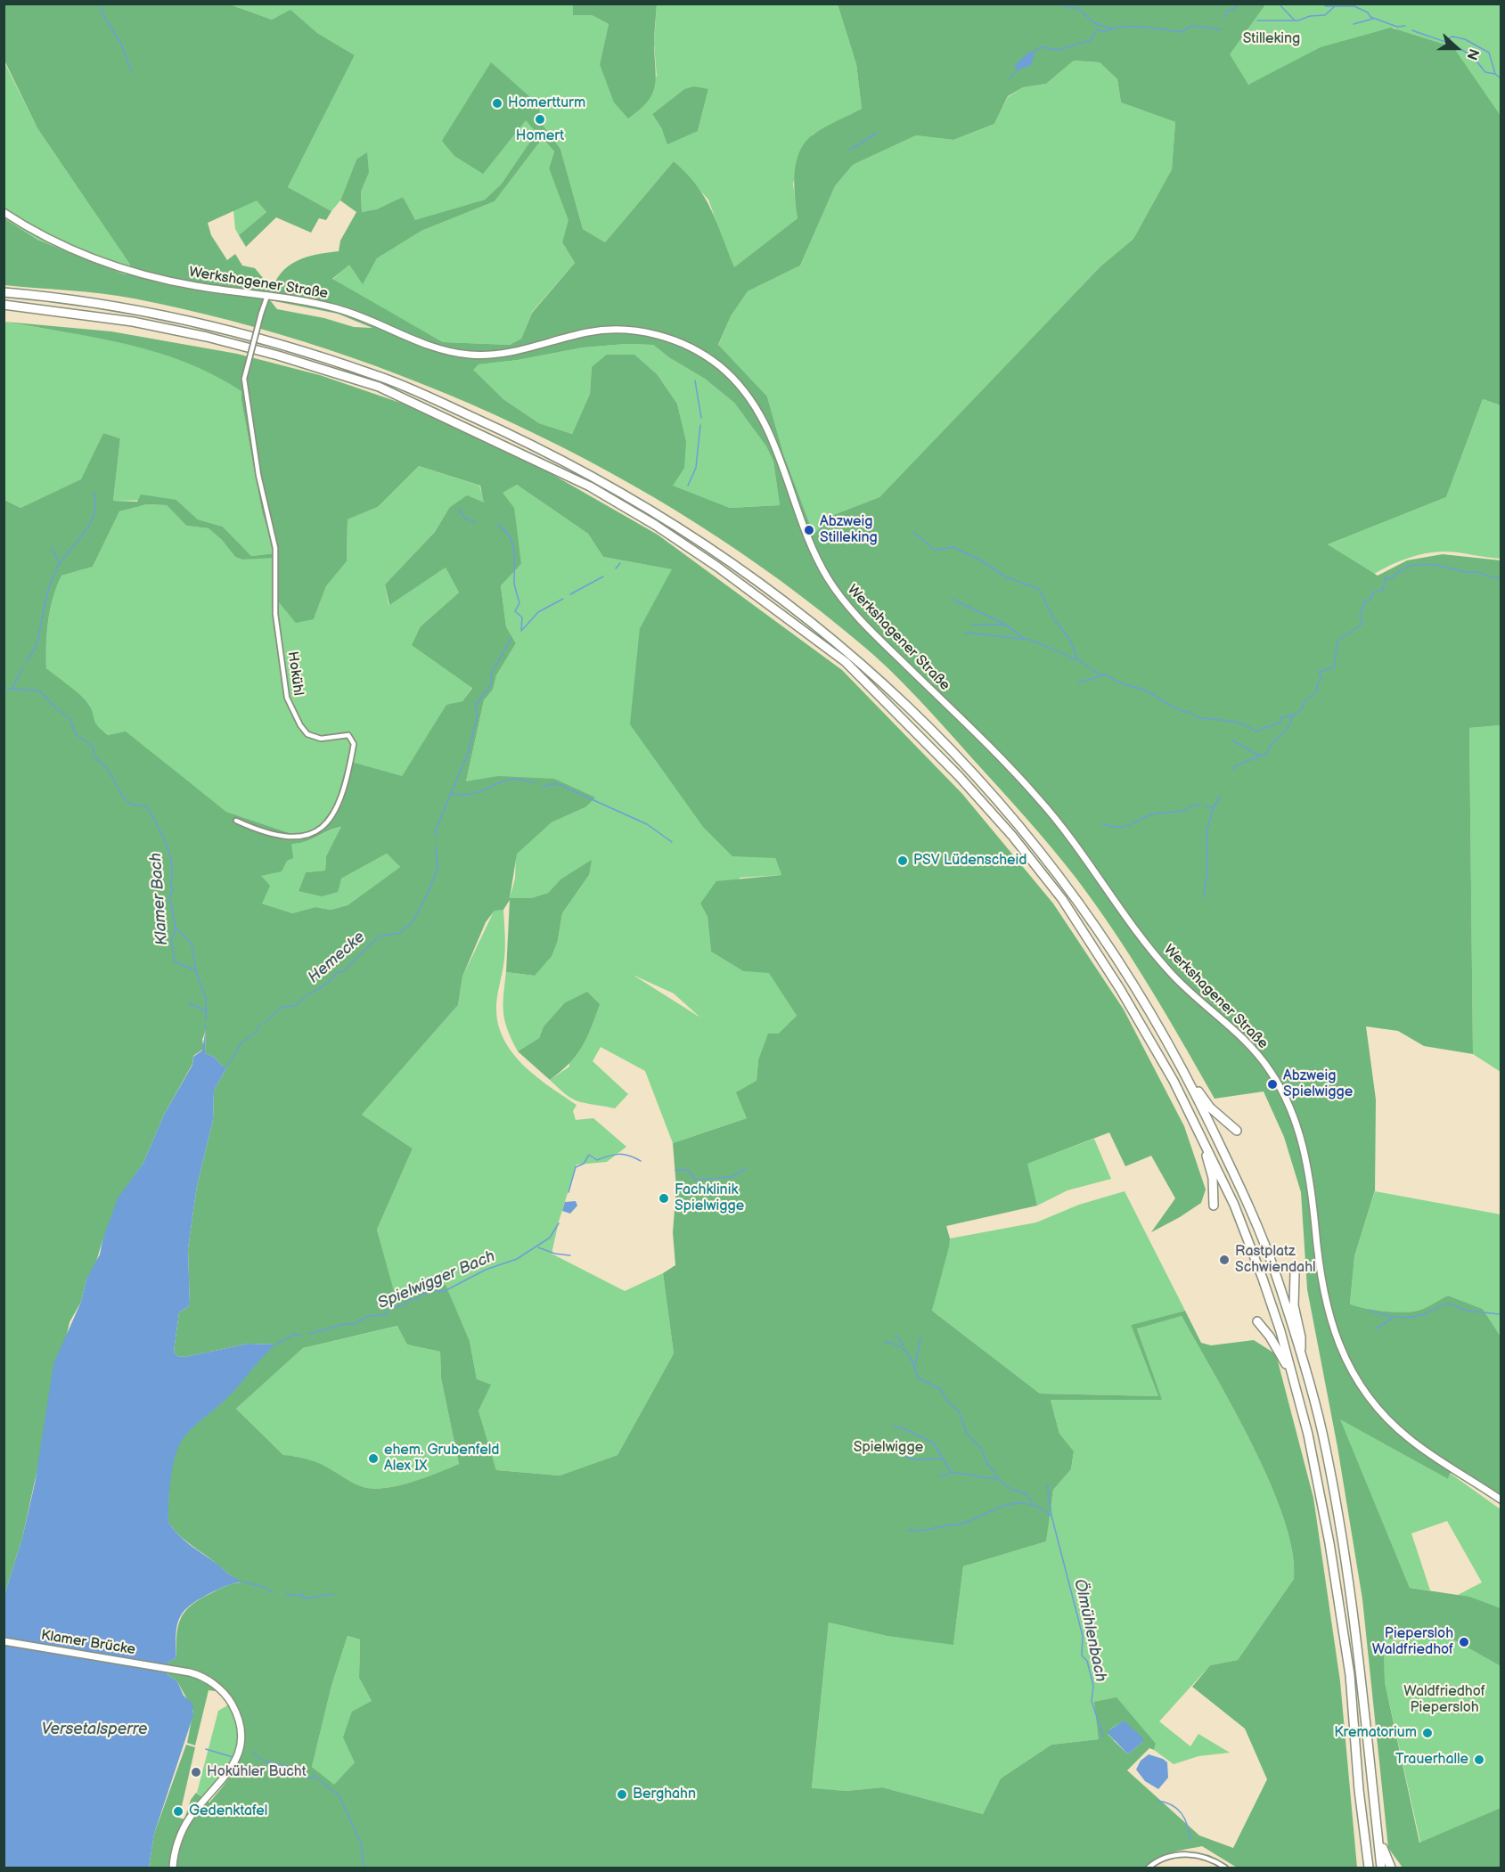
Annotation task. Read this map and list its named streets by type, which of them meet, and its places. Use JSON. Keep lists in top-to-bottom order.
{
  "streets": {
    "main road": ["Werkshagener Straße", "Klamer Brücke"],
    "street": ["Hokühl"]
  },
  "crossings": [
    ["Werkshagener Straße", "Hokühl"]
  ],
  "water": [
    "Klamer Bach",
    "Hemecke",
    "Spielwigger Bach",
    "Ölmühlenbach",
    "Versetalsperre"
  ],
  "parks": ["Stilleking", "Spielwigge", "Waldfriedhof Piepersloh"],
  "places": [
    "Homertturm",
    "Homert",
    "Abzweig Stilleking",
    "PSV Lüdenscheid",
    "Abzweig Spielwigge",
    "Fachklinik Spielwigge",
    "Rastplatz Schwiendahl",
    "ehem. Grubenfeld Alex IX",
    "Piepersloh Waldfriedhof",
    "Krematorium",
    "Trauerhalle",
    "Hokühler Bucht",
    "Berghahn",
    "Gedenktafel"
  ],
  "north": "right"
}
